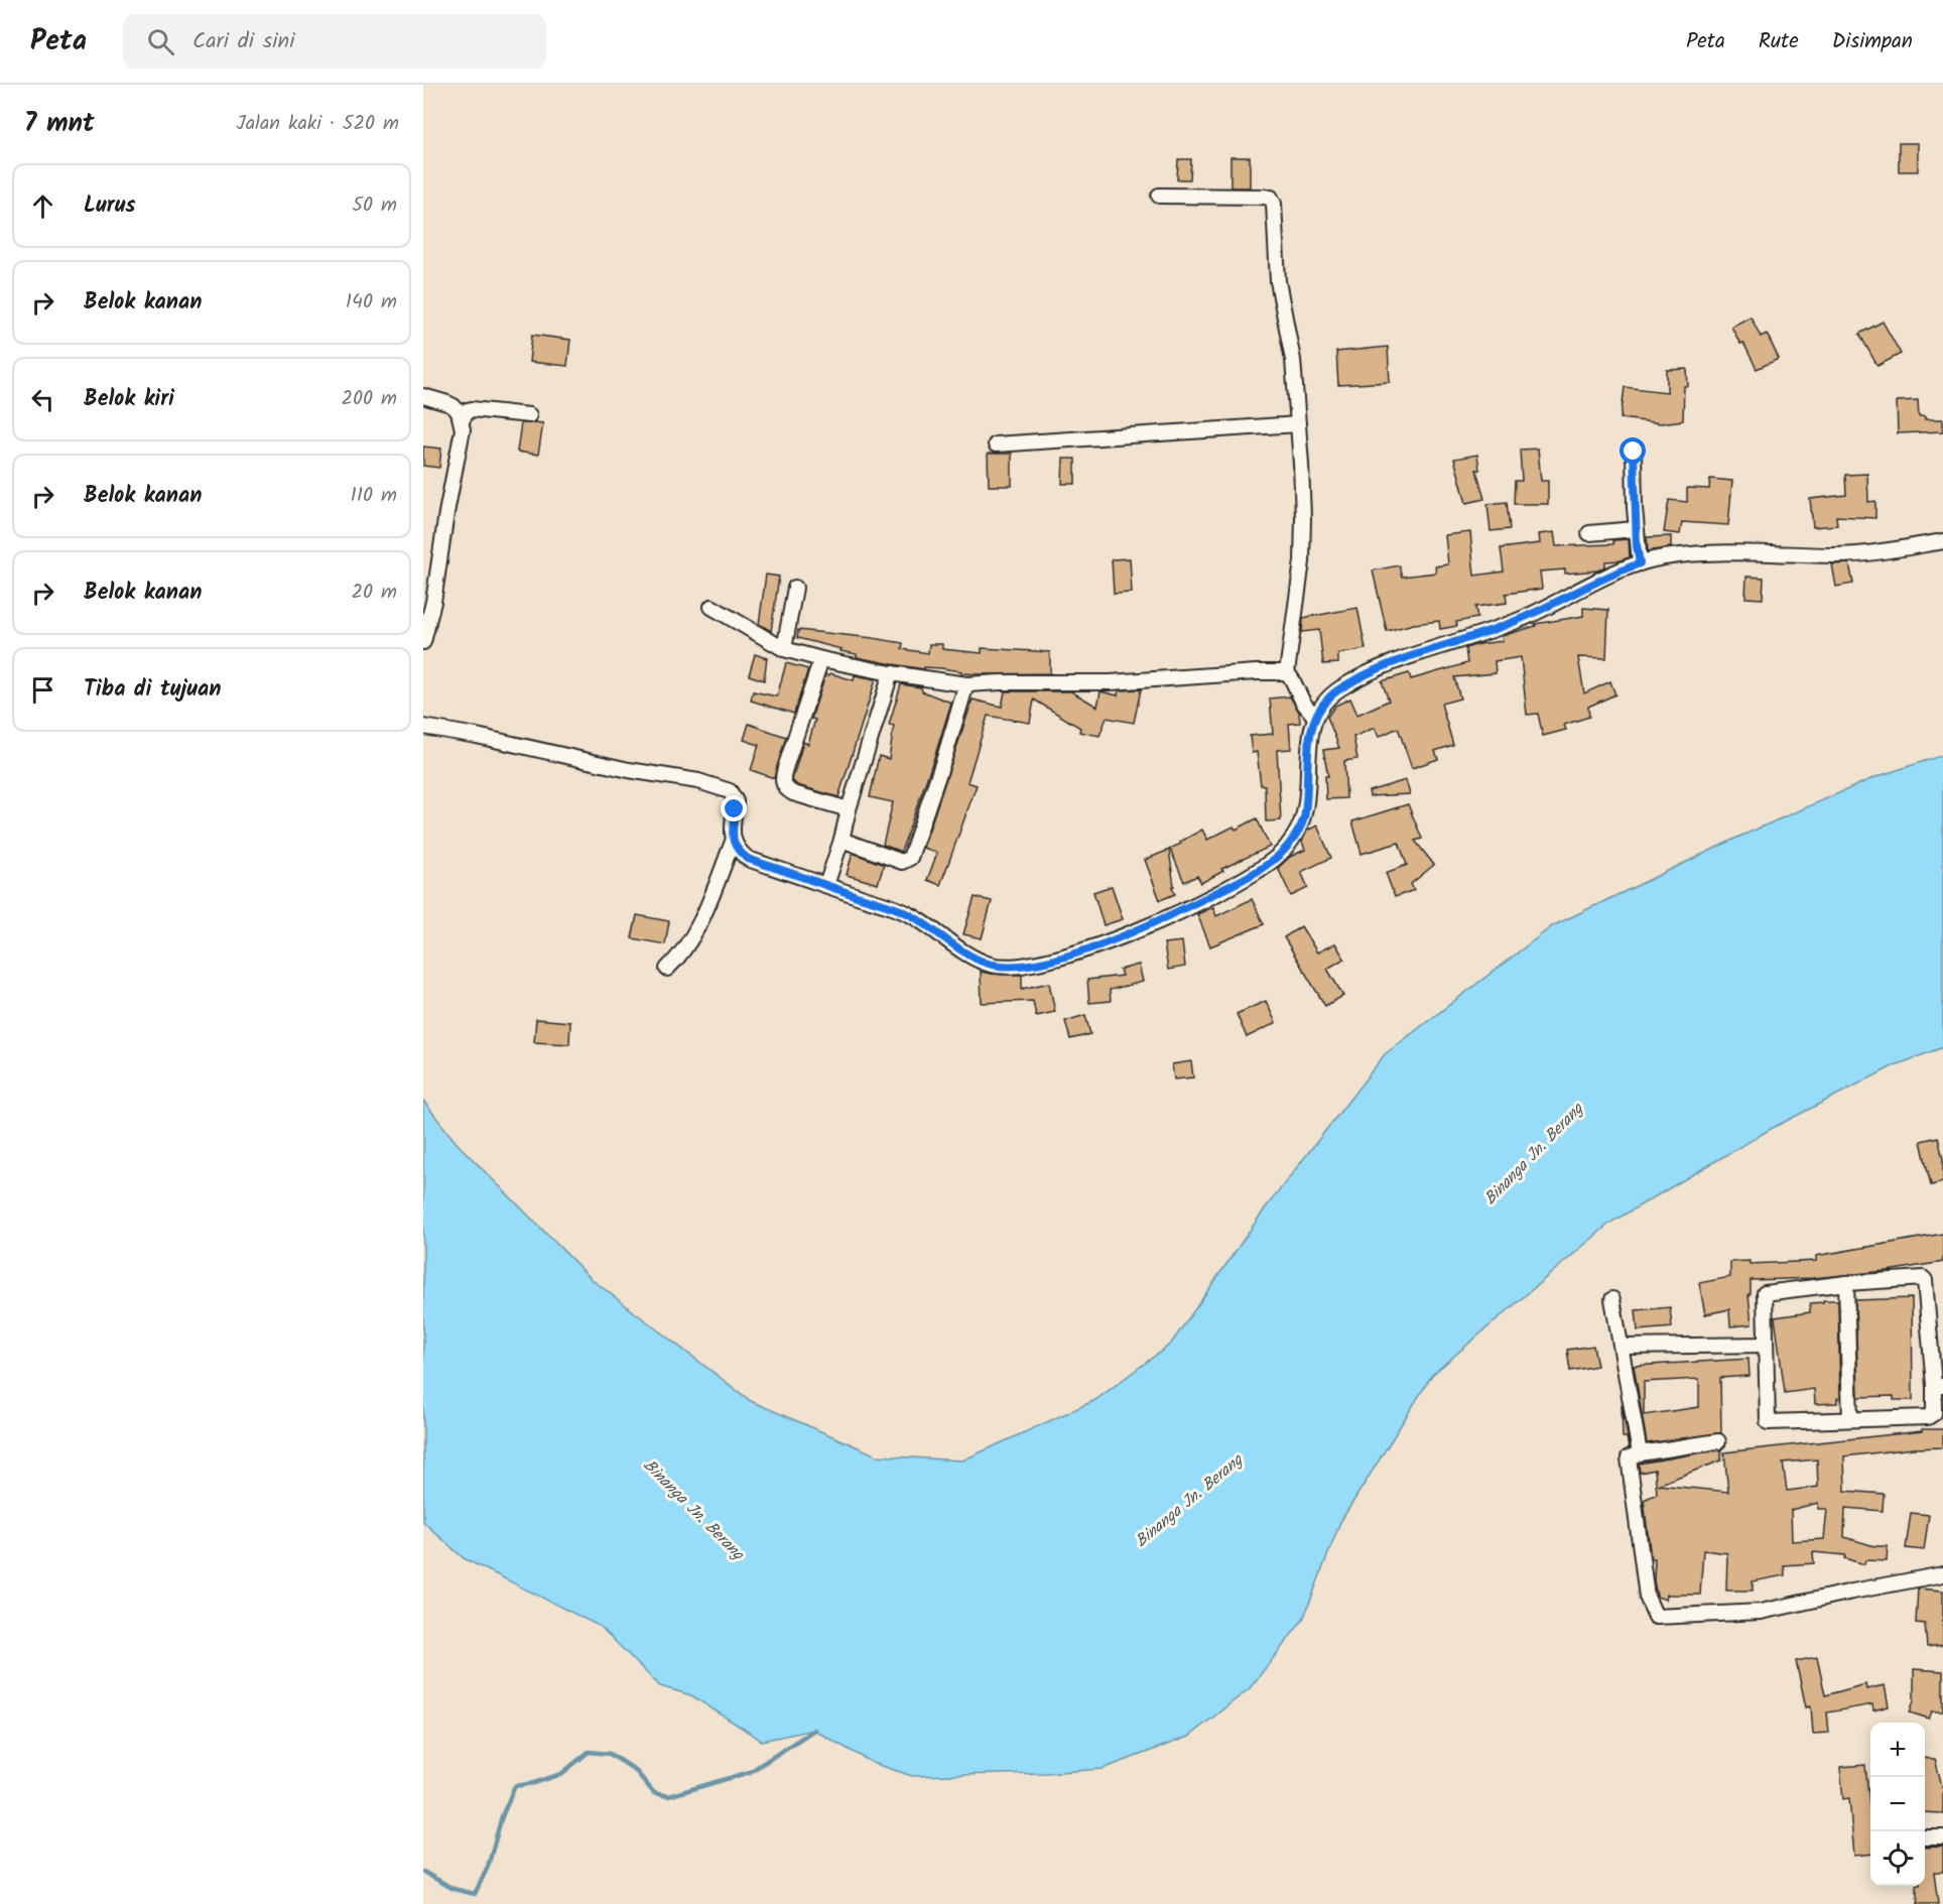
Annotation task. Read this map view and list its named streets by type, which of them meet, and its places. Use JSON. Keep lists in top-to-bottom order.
{
  "water": ["Binanga Jn. Berang"],
  "page": {
    "header": "Peta",
    "search": "Cari di sini",
    "nav": ["Peta", "Rute", "Disimpan"],
    "heading": ["7 mnt", "Jalan kaki · 520 m"],
    "list": [
      ["Lurus", "50 m"],
      ["Belok kanan", "140 m"],
      ["Belok kiri", "200 m"],
      ["Belok kanan", "110 m"],
      ["Belok kanan", "20 m"],
      "Tiba di tujuan"
    ],
    "map_buttons": ["+", "−"]
  }
}
